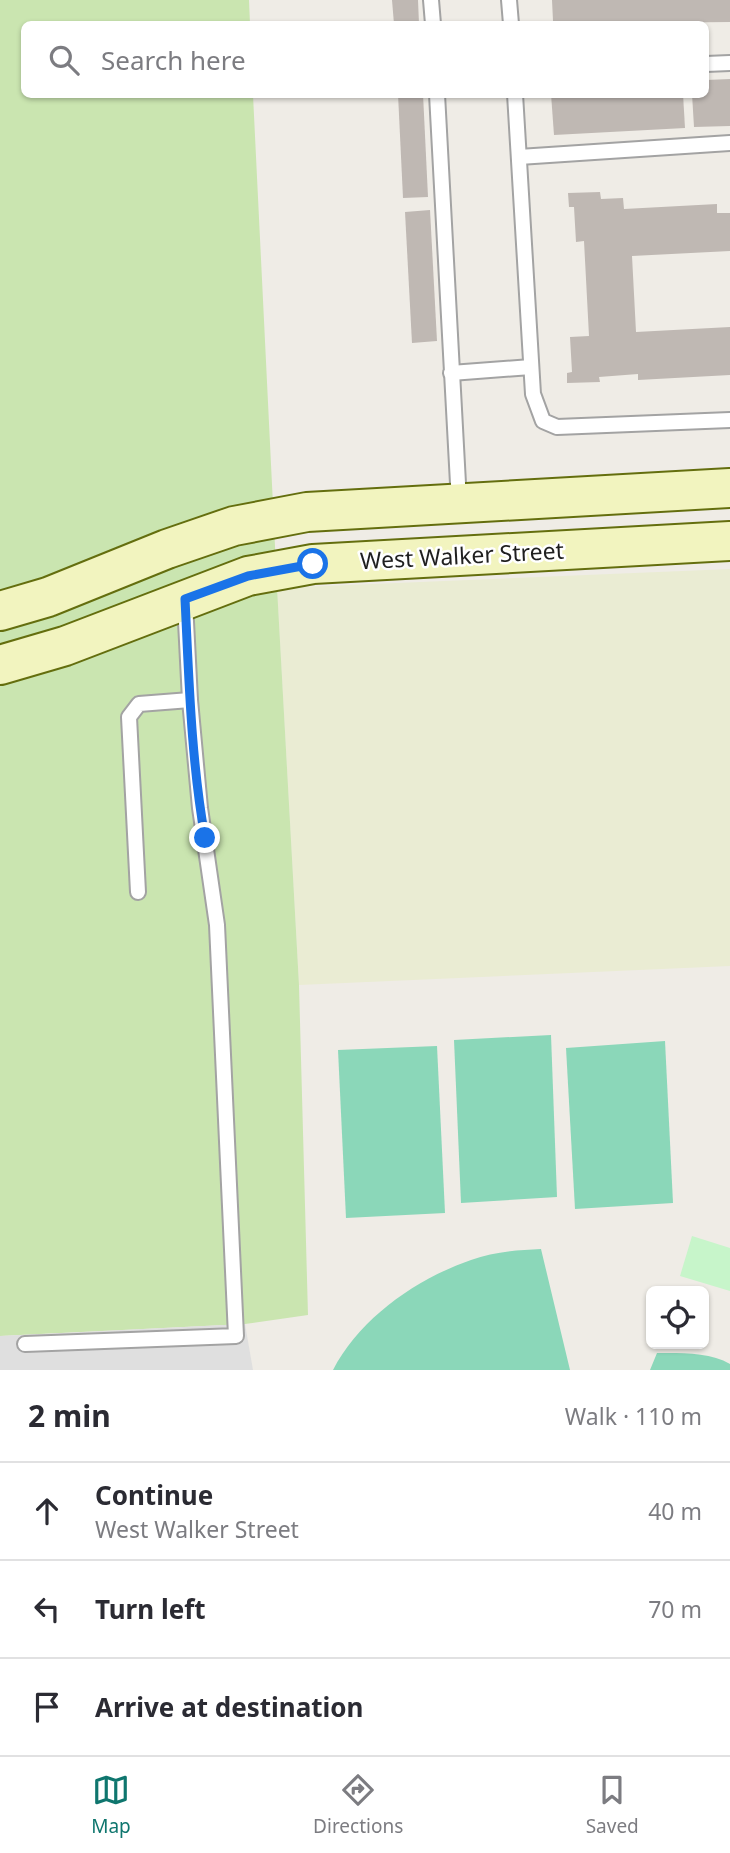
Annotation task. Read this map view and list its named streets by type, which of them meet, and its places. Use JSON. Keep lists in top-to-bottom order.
{
  "streets": {
    "street": ["West Walker Street"]
  },
  "page": {
    "search": "Search here",
    "heading": ["2 min", "Walk · 110 m"],
    "list": [
      ["Continue", "West Walker Street", "40 m"],
      ["Turn left", "70 m"],
      "Arrive at destination"
    ],
    "nav": ["Map", "Directions", "Saved"]
  }
}
